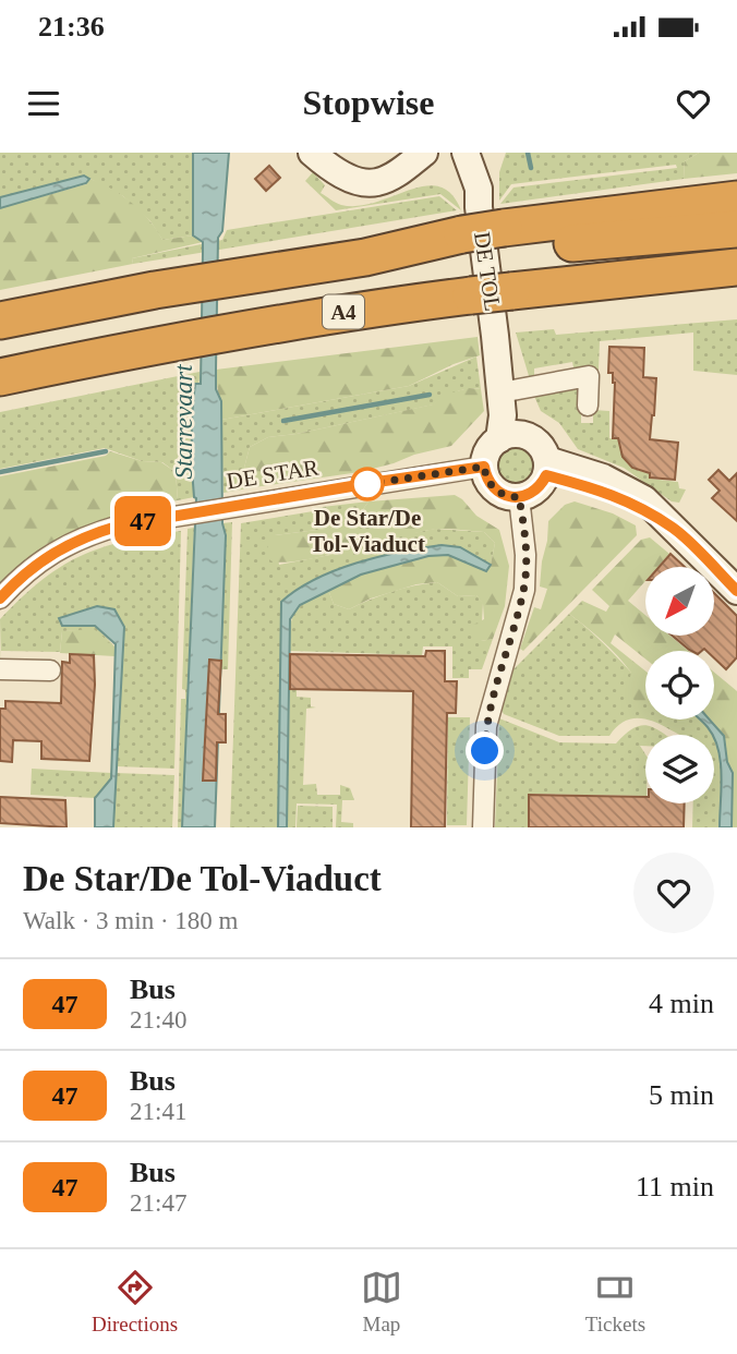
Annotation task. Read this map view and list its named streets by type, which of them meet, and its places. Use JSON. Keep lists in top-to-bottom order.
{
  "streets": {
    "highway": ["A4"],
    "street": ["DE TOL", "DE STAR"]
  },
  "crossings": [
    ["DE TOL", "A4"],
    ["DE TOL", "DE STAR"]
  ],
  "water": ["Starrevaart"],
  "places": ["De Star/De Tol-Viaduct"],
  "lines": ["bus line 47"],
  "north": "bottom left",
  "page": {
    "status": "21:36",
    "header": "Stopwise",
    "on_map": "47",
    "heading": ["De Star/De Tol-Viaduct", "Walk · 3 min · 180 m"],
    "list": [
      {
        "mark": "47",
        "name": "Bus",
        "note": "21:40",
        "value": "4 min"
      },
      {
        "mark": "47",
        "name": "Bus",
        "note": "21:41",
        "value": "5 min"
      },
      {
        "mark": "47",
        "name": "Bus",
        "note": "21:47",
        "value": "11 min"
      }
    ],
    "tabs": ["Directions", "Map", "Tickets"]
  }
}
